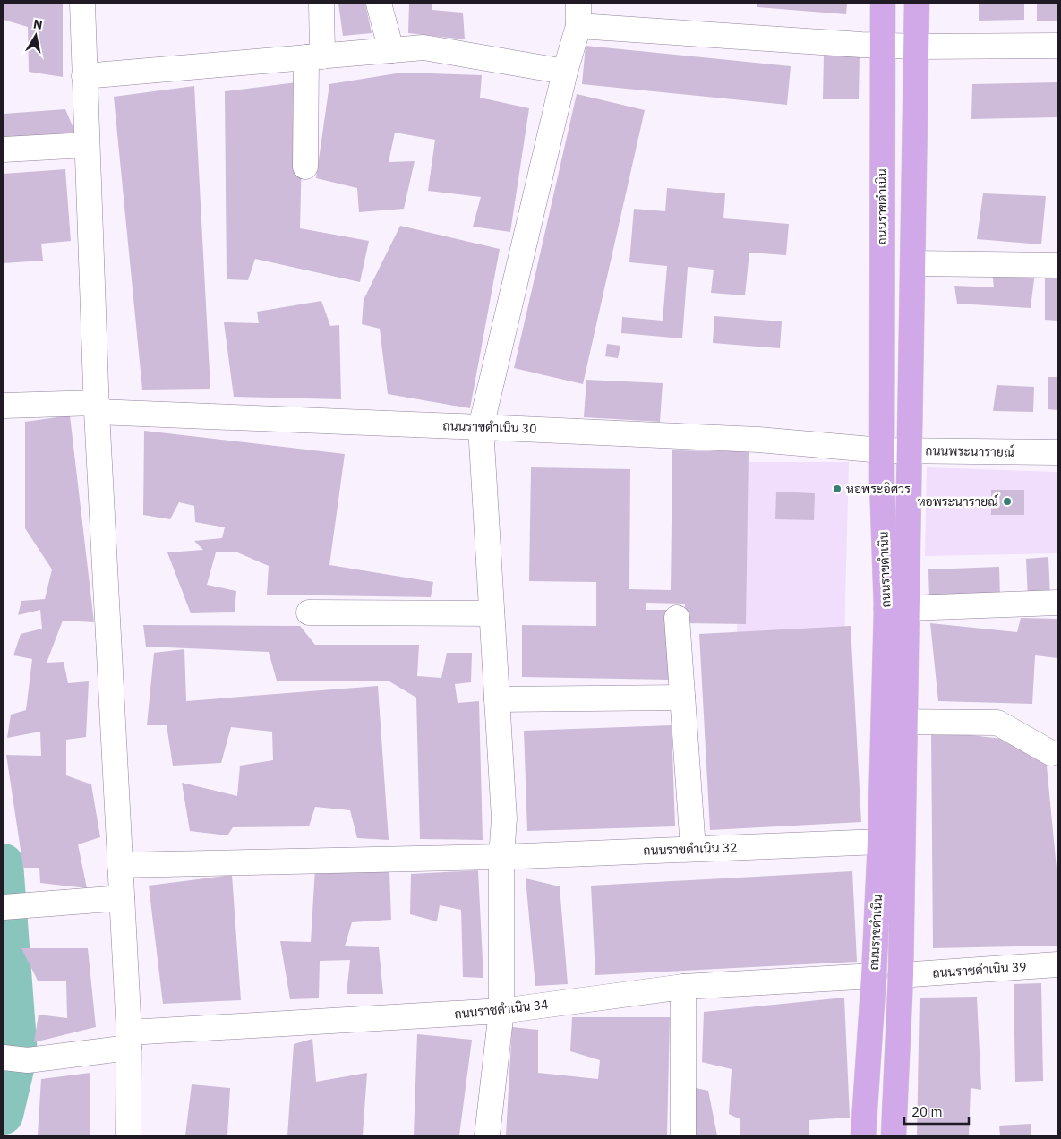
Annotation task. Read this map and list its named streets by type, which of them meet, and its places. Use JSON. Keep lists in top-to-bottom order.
{
  "streets": {
    "main road": ["ถนนราขดำเนิน"],
    "street": [
      "ถนนราขดำเนิน 30",
      "ถนนพระนารายณ์",
      "ถนนราขดำเนิน 32",
      "ถนนราชดำเนิน 39",
      "ถนนราชดำเนิน 34"
    ]
  },
  "crossings": [
    ["ถนนราขดำเนิน", "ถนนราขดำเนิน 30"],
    ["ถนนราขดำเนิน", "ถนนพระนารายณ์"],
    ["ถนนราขดำเนิน", "ถนนราขดำเนิน 32"],
    ["ถนนราขดำเนิน", "ถนนราชดำเนิน 39"],
    ["ถนนราขดำเนิน", "ถนนราชดำเนิน 34"],
    ["ถนนราขดำเนิน 30", "ถนนพระนารายณ์"]
  ],
  "places": ["หอพระอิศวร", "หอพระนารายณ์"],
  "scale_bar": "20 m",
  "north": "top"
}
